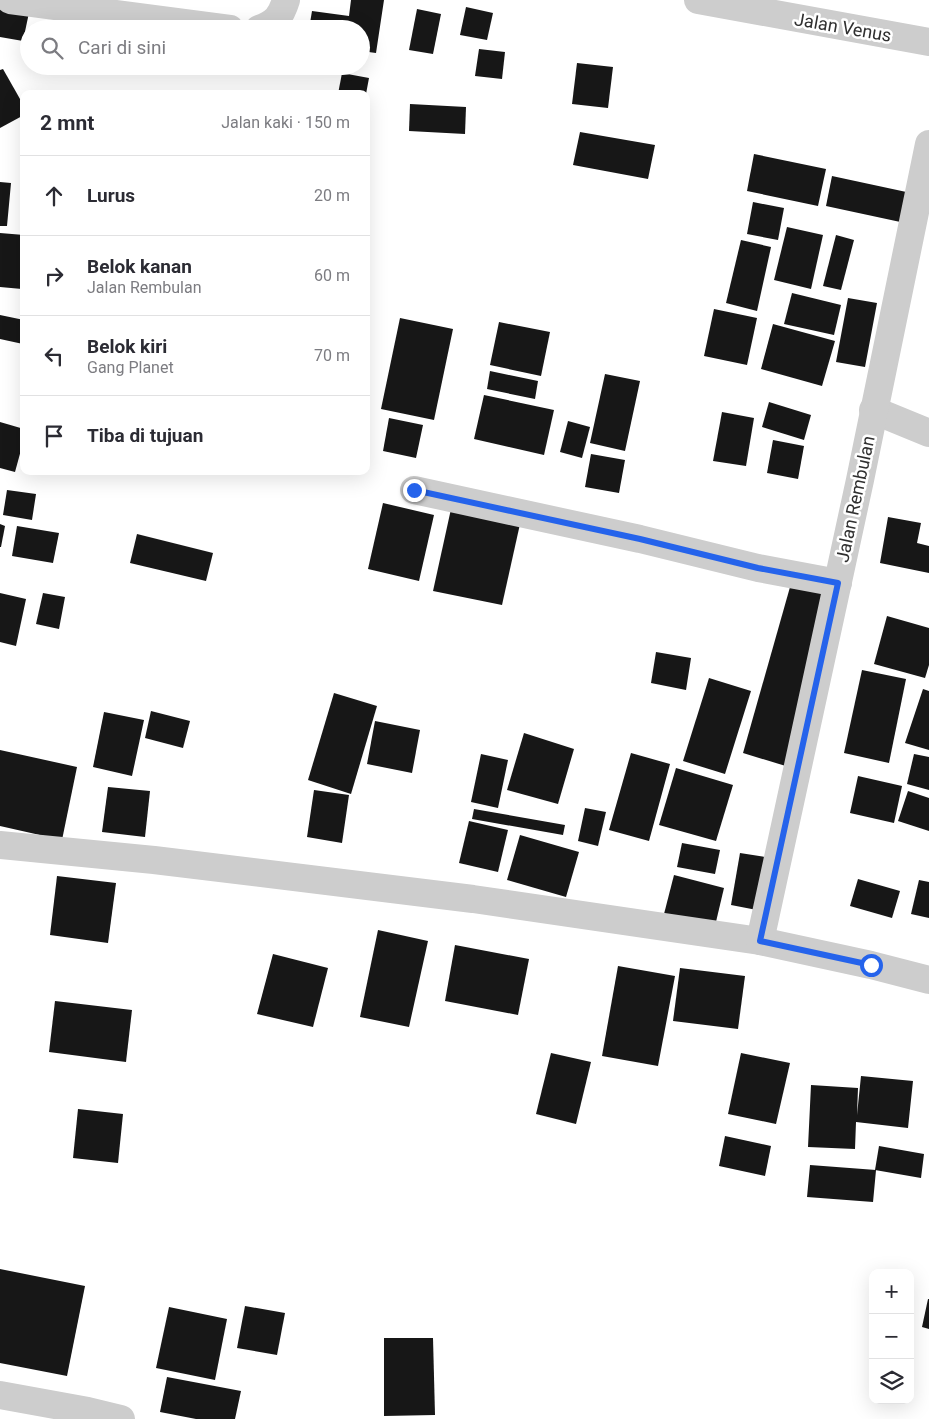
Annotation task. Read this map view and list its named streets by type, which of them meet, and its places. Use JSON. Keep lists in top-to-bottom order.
{
  "streets": {
    "street": ["Jalan Venus", "Jalan Rembulan"]
  },
  "page": {
    "search": "Cari di sini",
    "heading": ["2 mnt", "Jalan kaki · 150 m"],
    "list": [
      ["Lurus", "20 m"],
      ["Belok kanan", "Jalan Rembulan", "60 m"],
      ["Belok kiri", "Gang Planet", "70 m"],
      "Tiba di tujuan"
    ],
    "map_buttons": ["+", "−"]
  }
}
